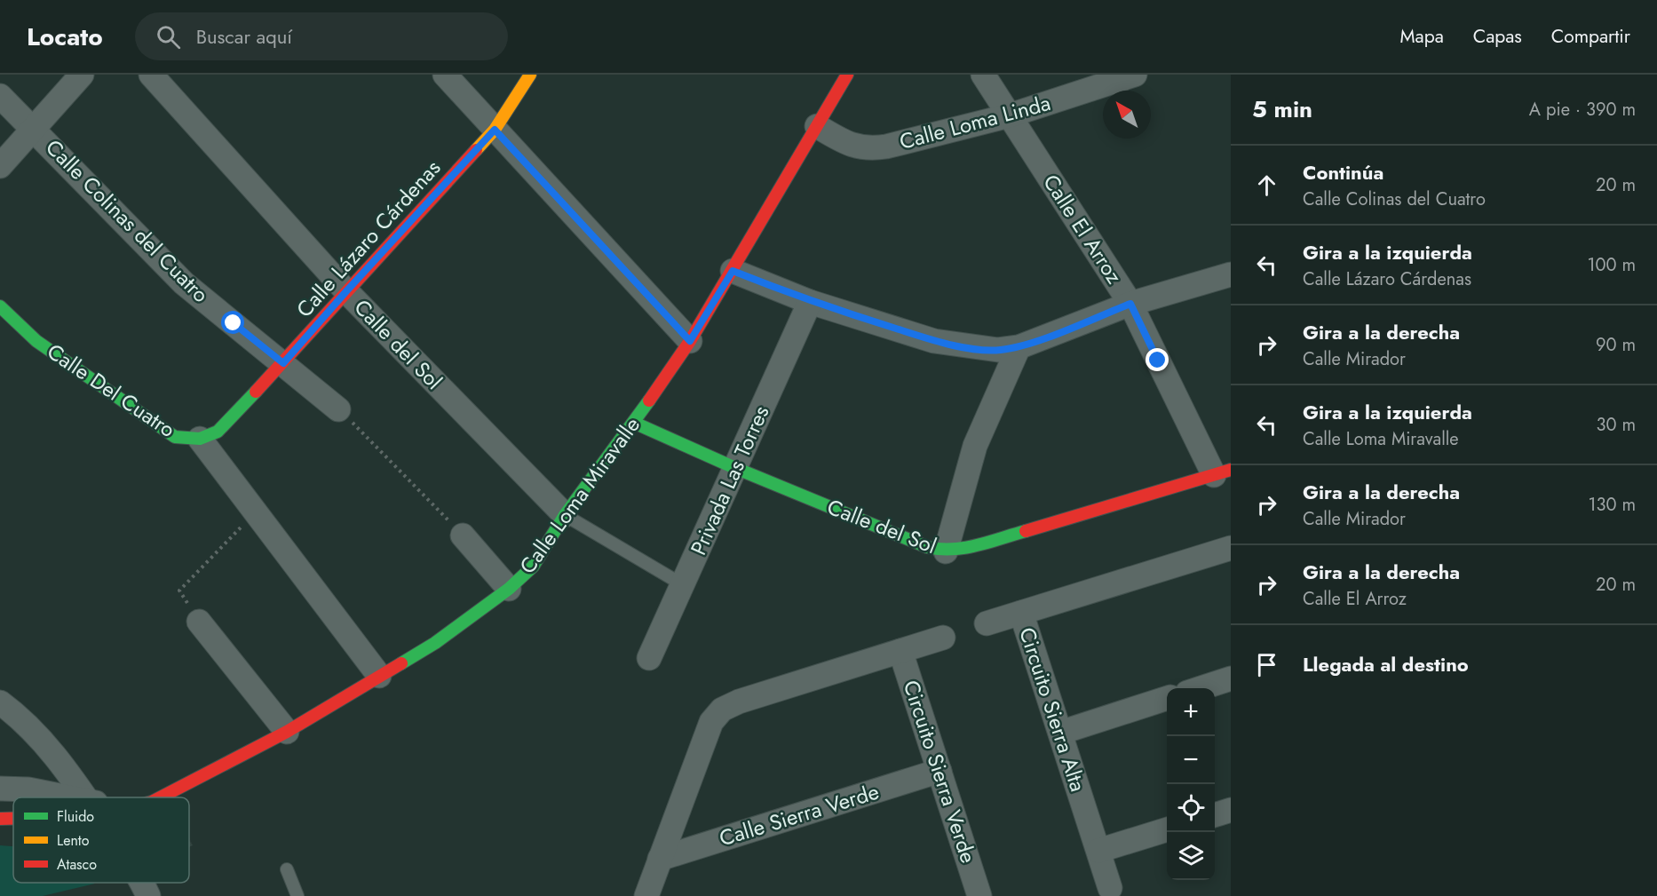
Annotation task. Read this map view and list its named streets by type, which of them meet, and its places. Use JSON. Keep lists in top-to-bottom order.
{
  "streets": {
    "street": [
      "Calle Loma Linda",
      "Calle Colinas del Cuatro",
      "Calle El Arroz",
      "Calle Lázaro Cárdenas",
      "Calle del Sol",
      "Calle Del Cuatro",
      "Privada Las Torres",
      "Calle Loma Miravalle",
      "Circuito Sierra Alta",
      "Circuito Sierra Verde",
      "Calle Sierra Verde"
    ]
  },
  "crossings": [
    ["Calle Loma Linda", "Calle El Arroz"],
    ["Calle Loma Linda", "Calle Loma Miravalle"],
    ["Calle Colinas del Cuatro", "Calle Lázaro Cárdenas"],
    ["Calle El Arroz", "Calle del Sol"],
    ["Calle Lázaro Cárdenas", "Calle del Sol"],
    ["Calle Lázaro Cárdenas", "Calle Del Cuatro"],
    ["Calle del Sol", "Privada Las Torres"],
    ["Calle del Sol", "Calle Loma Miravalle"],
    ["Calle Del Cuatro", "Calle Loma Miravalle"],
    ["Circuito Sierra Verde", "Calle Sierra Verde"]
  ],
  "legend": ["Fluido", "Lento", "Atasco"],
  "north": "top left",
  "page": {
    "header": "Locato",
    "search": "Buscar aquí",
    "nav": ["Mapa", "Capas", "Compartir"],
    "heading": ["5 min", "A pie · 390 m"],
    "list": [
      ["Continúa", "Calle Colinas del Cuatro", "20 m"],
      ["Gira a la izquierda", "Calle Lázaro Cárdenas", "100 m"],
      ["Gira a la derecha", "Calle Mirador", "90 m"],
      ["Gira a la izquierda", "Calle Loma Miravalle", "30 m"],
      ["Gira a la derecha", "Calle Mirador", "130 m"],
      ["Gira a la derecha", "Calle El Arroz", "20 m"],
      "Llegada al destino"
    ],
    "map_buttons": ["+", "−"]
  }
}
